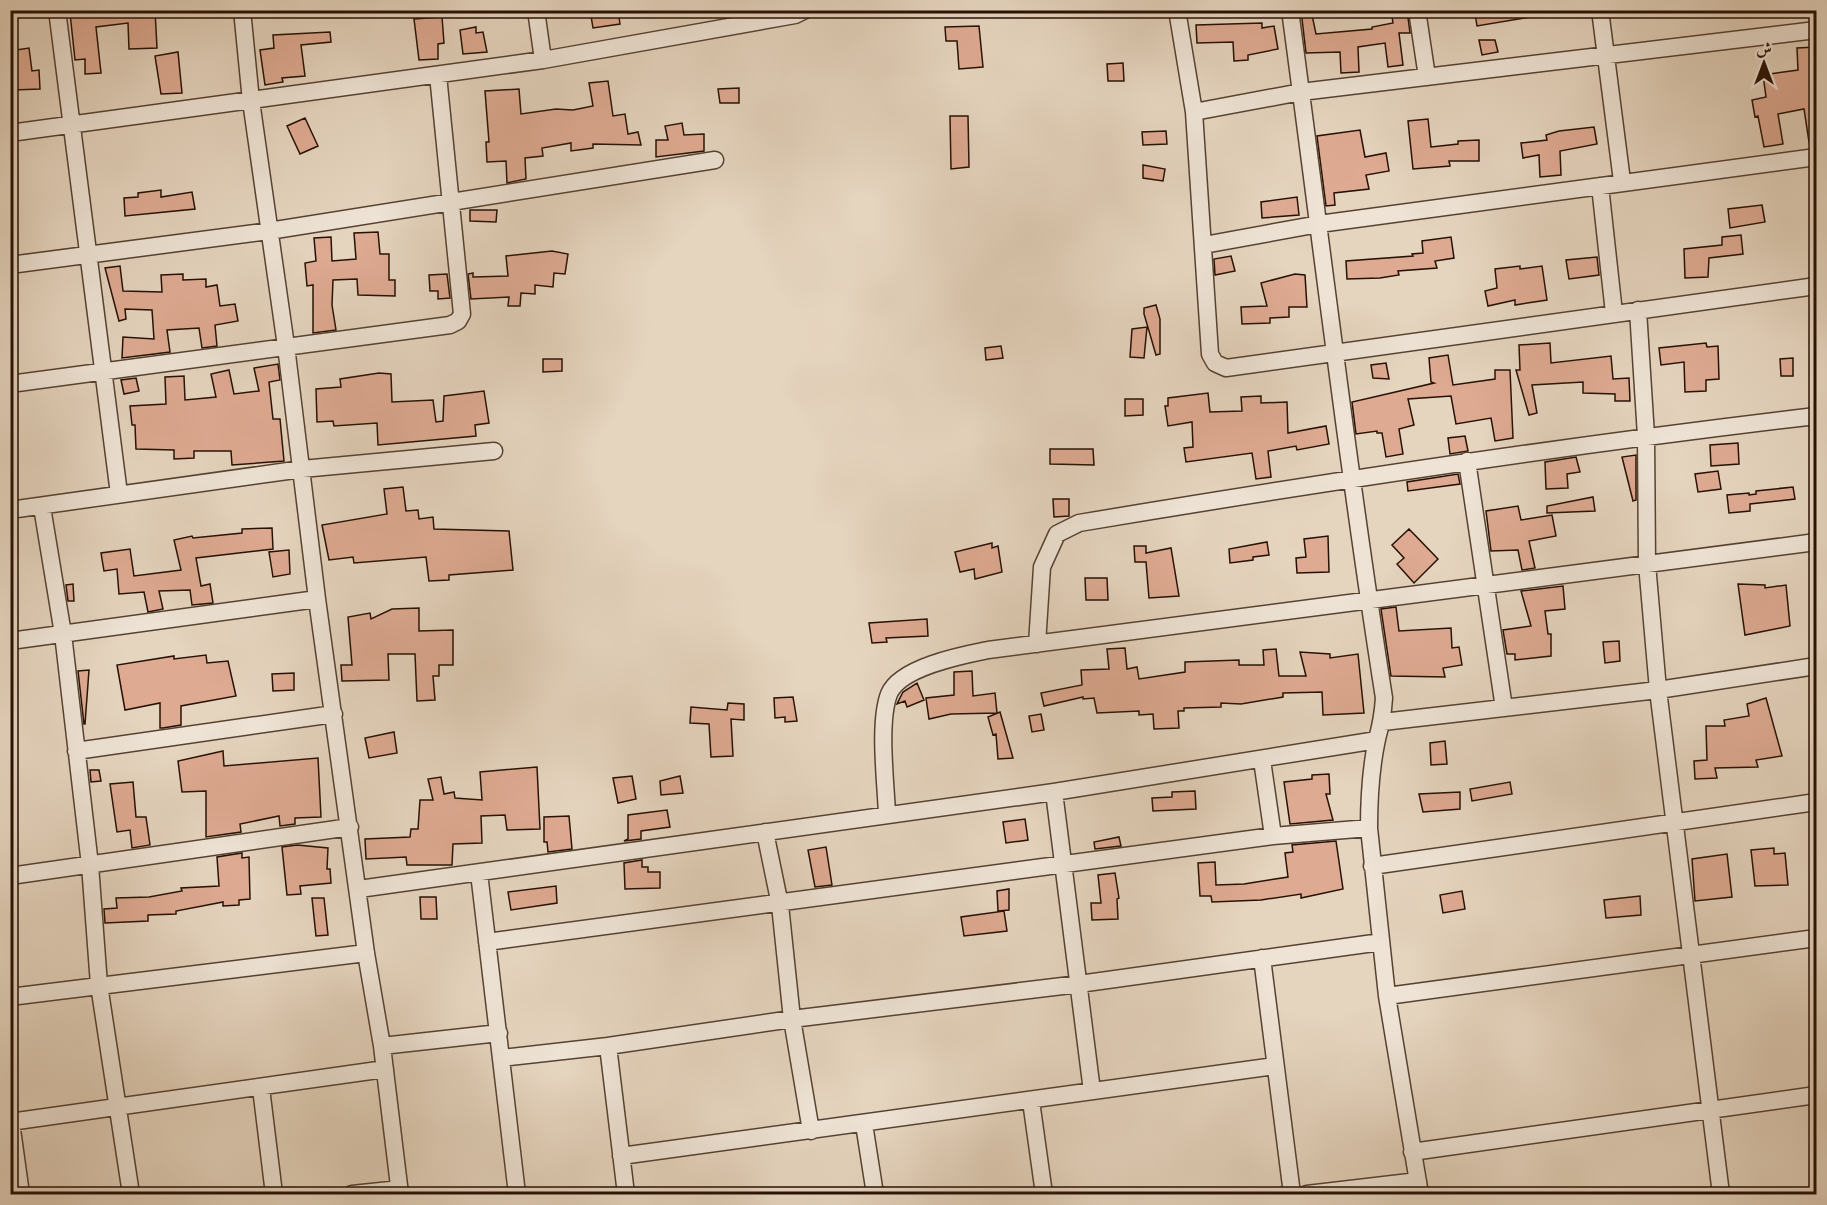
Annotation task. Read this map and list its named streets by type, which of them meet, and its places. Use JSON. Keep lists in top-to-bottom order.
{
  "north": "top"
}
